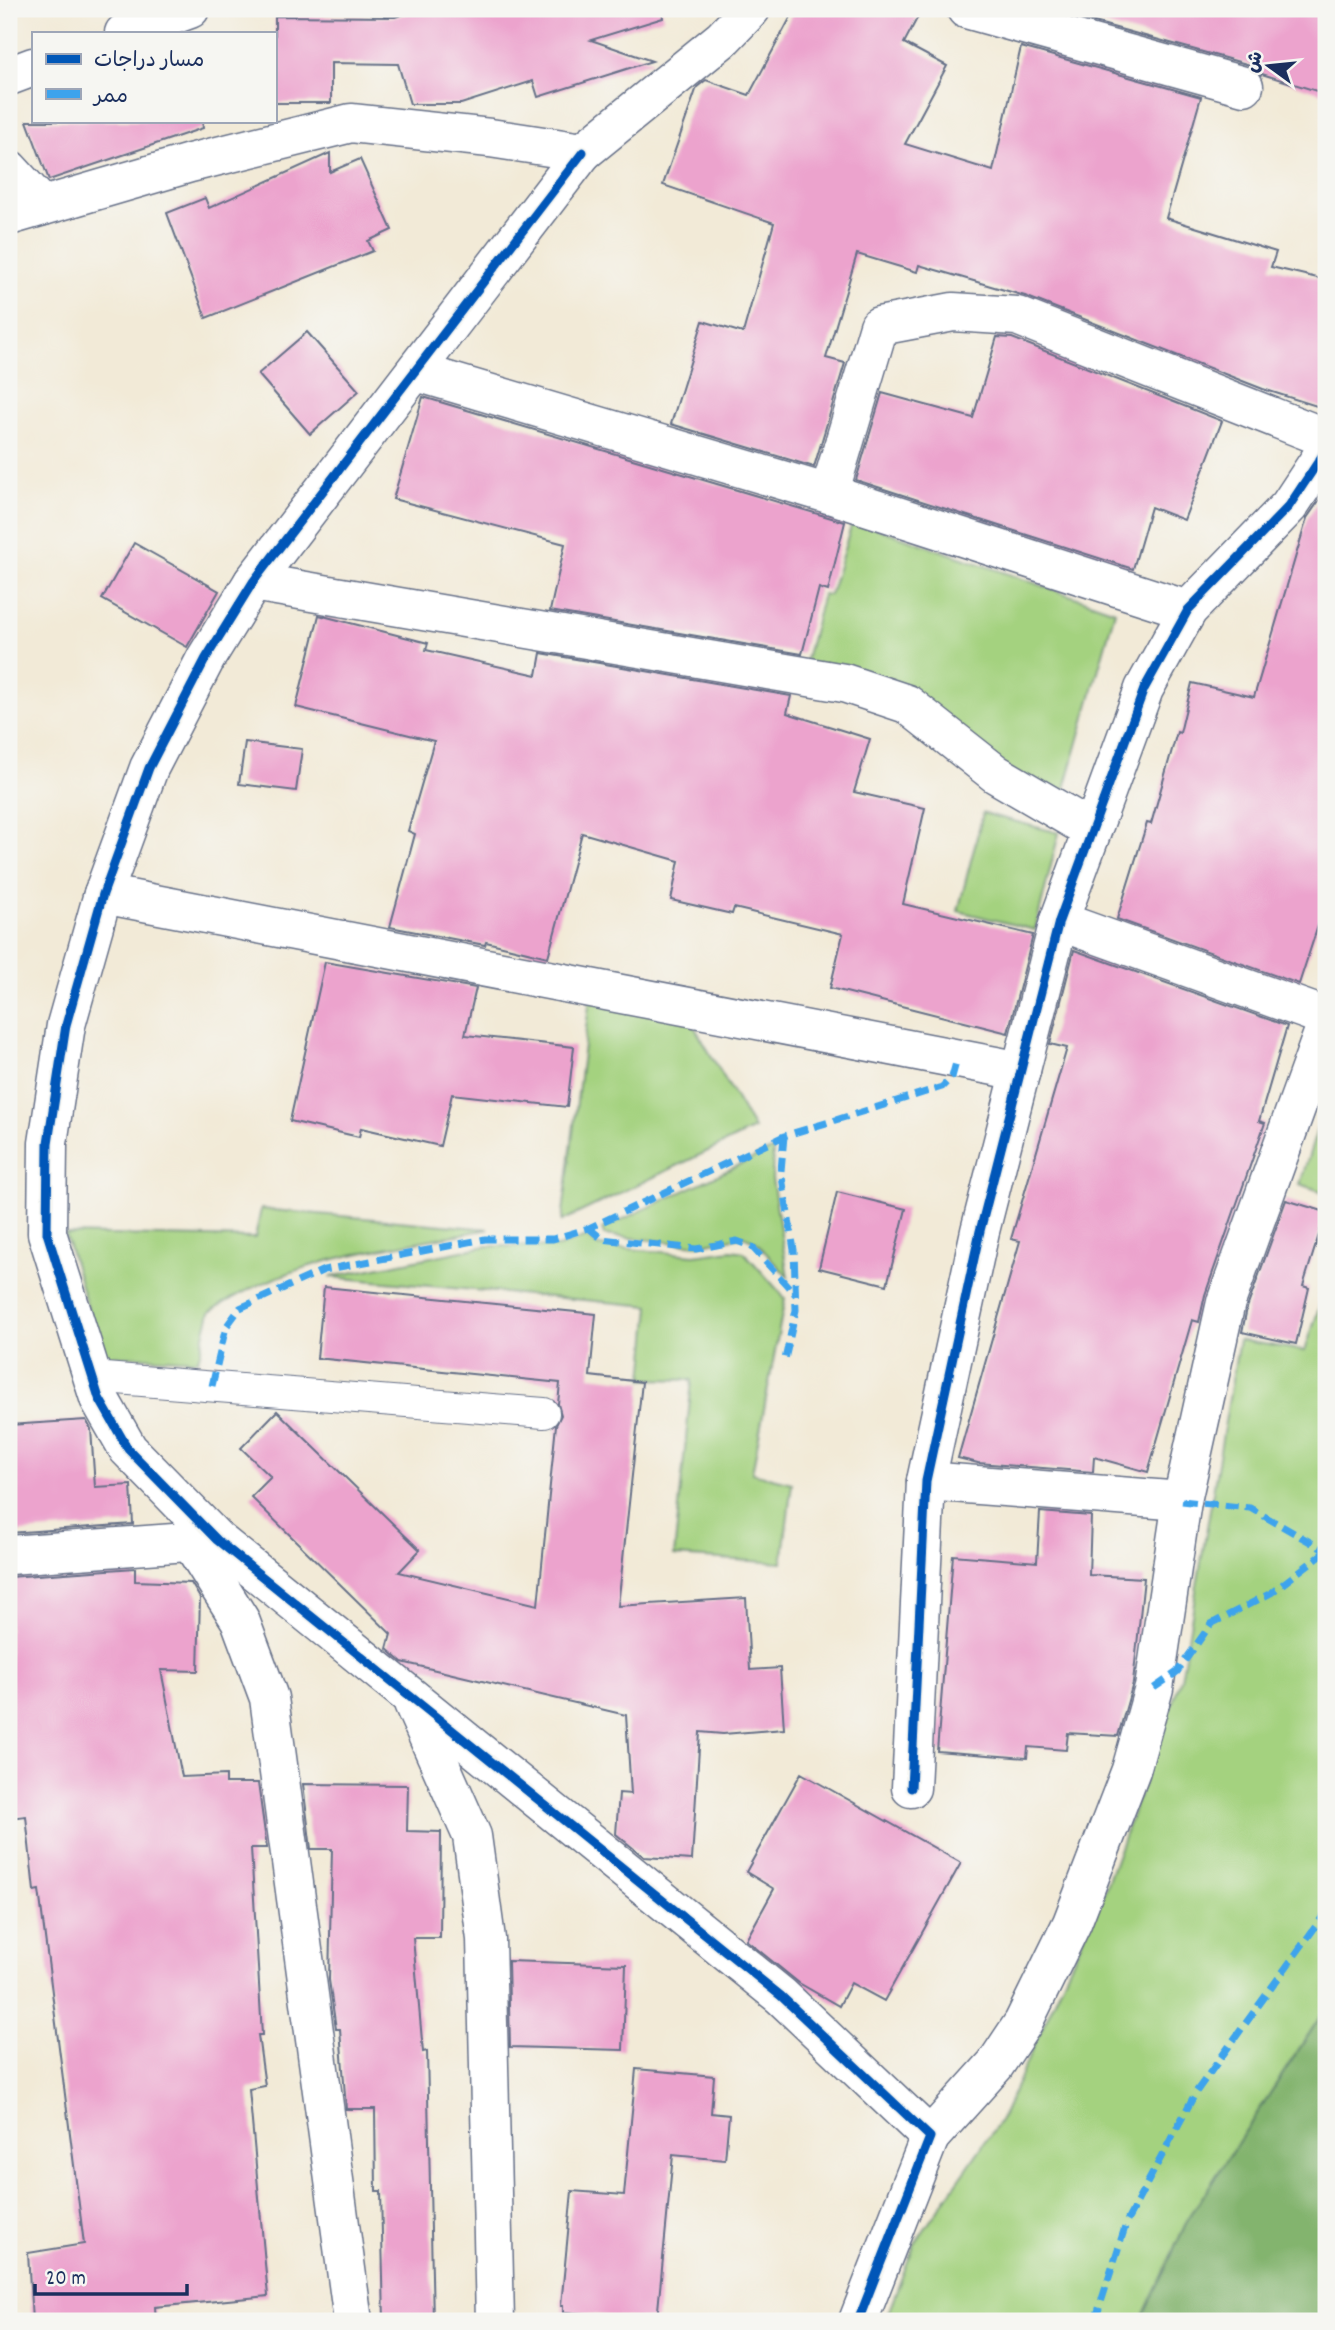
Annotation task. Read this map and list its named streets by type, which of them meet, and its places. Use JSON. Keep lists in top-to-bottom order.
{
  "legend": ["مسار دراجات", "ممر"],
  "scale_bar": "20 m",
  "north": "left"
}
